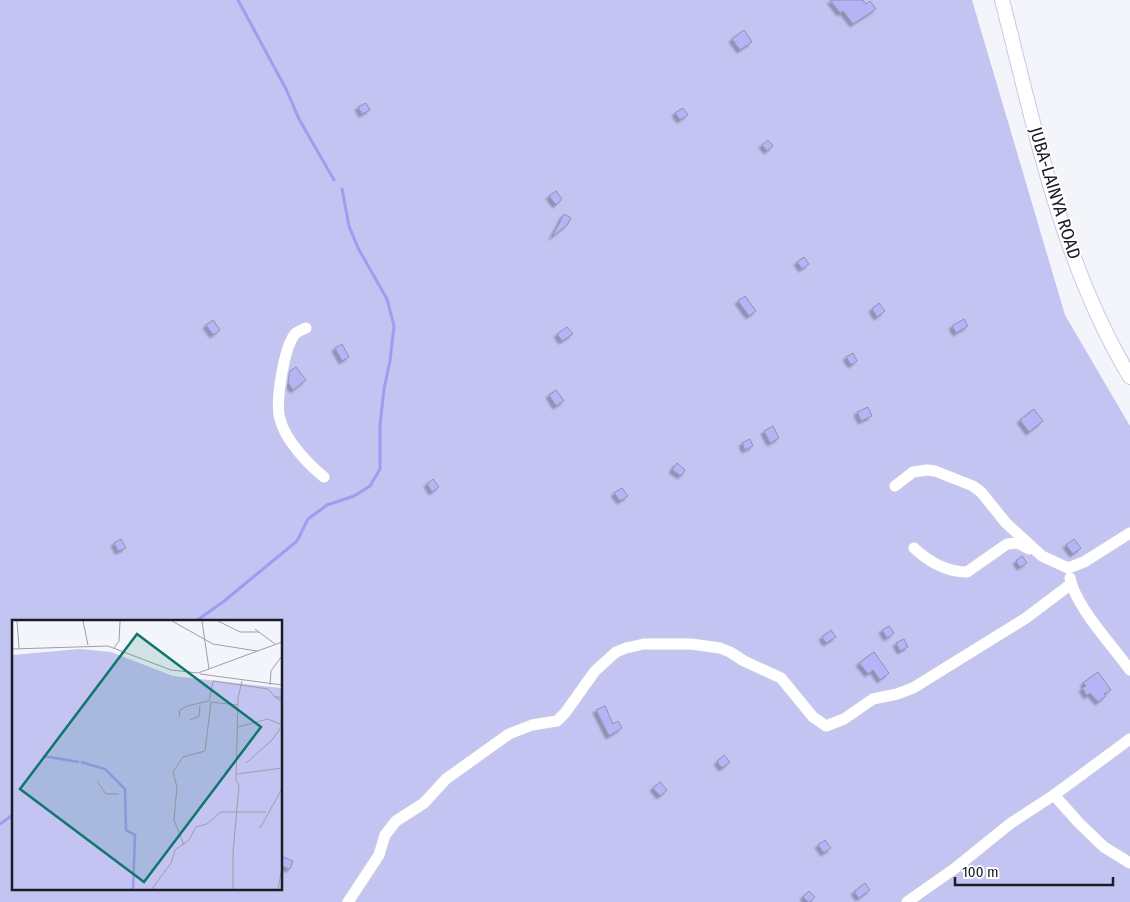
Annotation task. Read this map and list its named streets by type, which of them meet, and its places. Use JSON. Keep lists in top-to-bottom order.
{
  "streets": {
    "main road": ["JUBA-LAINYA ROAD"]
  },
  "scale_bar": "100 m"
}
